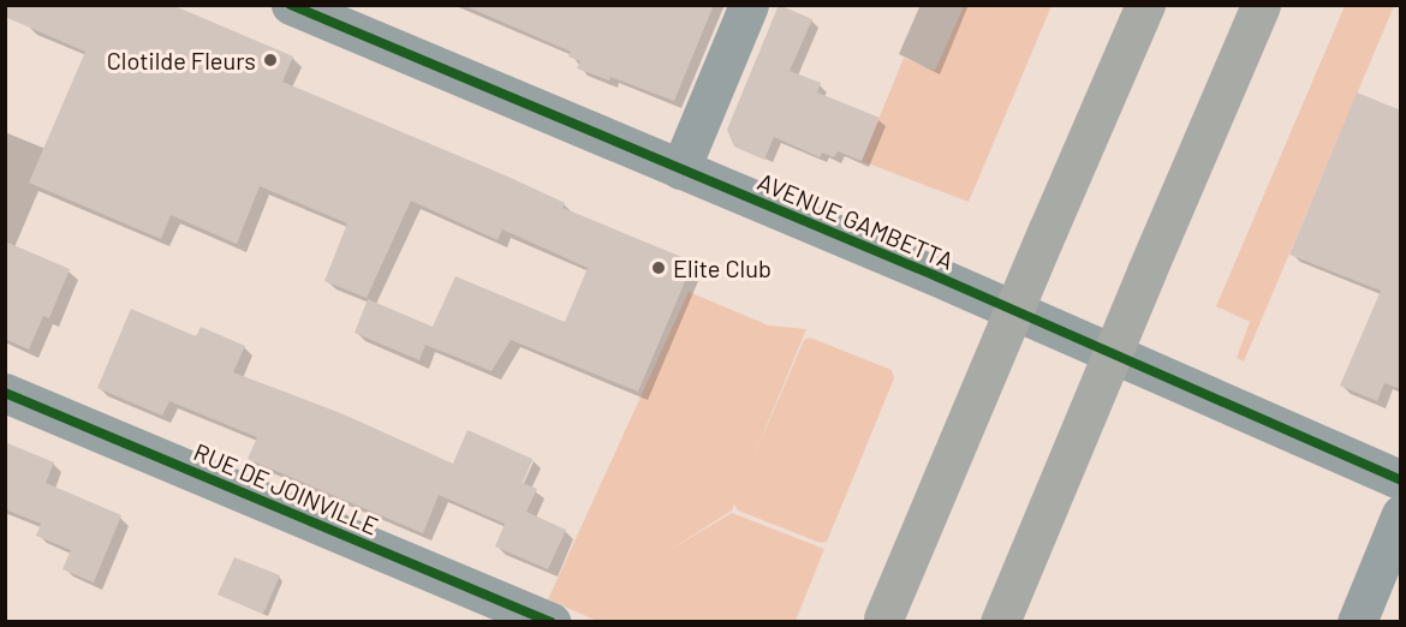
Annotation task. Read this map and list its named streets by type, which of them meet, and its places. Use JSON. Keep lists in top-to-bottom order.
{
  "streets": {
    "street": ["AVENUE GAMBETTA", "RUE DE JOINVILLE"]
  },
  "places": ["Clotilde Fleurs", "Elite Club"]
}
